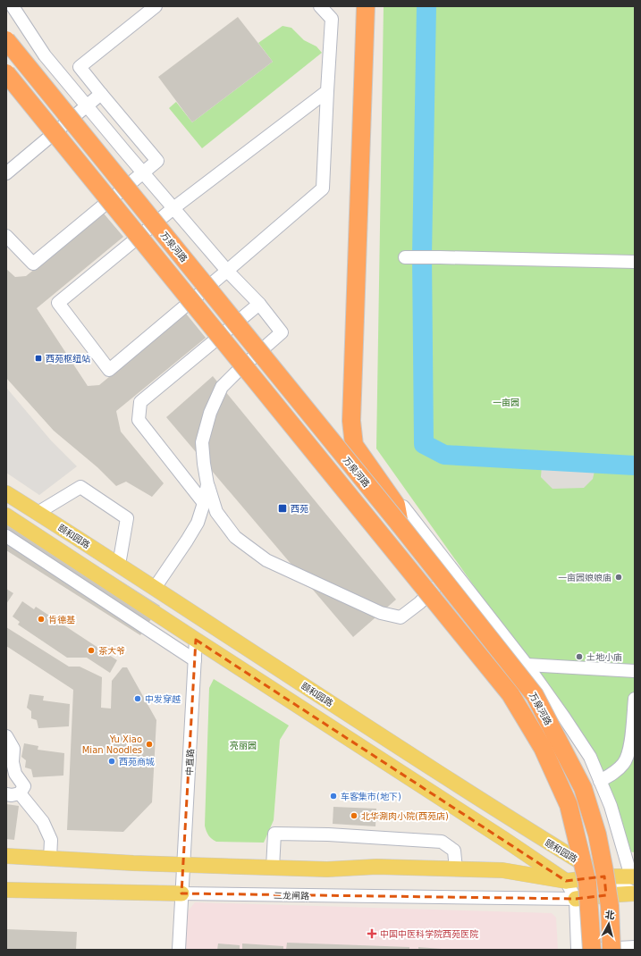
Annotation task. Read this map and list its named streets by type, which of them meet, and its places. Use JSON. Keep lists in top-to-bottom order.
{
  "streets": {
    "highway": ["万泉河路"],
    "main road": ["颐和园路", "二龙闸路"],
    "street": ["中直路"]
  },
  "crossings": [
    ["中直路", "二龙闸路"]
  ],
  "parks": ["一亩园", "亮丽园"],
  "places": {
    "transit": ["西苑枢纽站", "西苑"],
    "other": [
      "一亩园娘娘庙",
      "肯德基",
      "茶大爷",
      "土地小庙",
      "中发穿越",
      "Yu Xiao Mian Noodles",
      "西苑商城",
      "车客集市(地下)",
      "北华涮肉小院(西苑店)"
    ],
    "health": ["中国中医科学院西苑医院"]
  },
  "north": "top"
}
